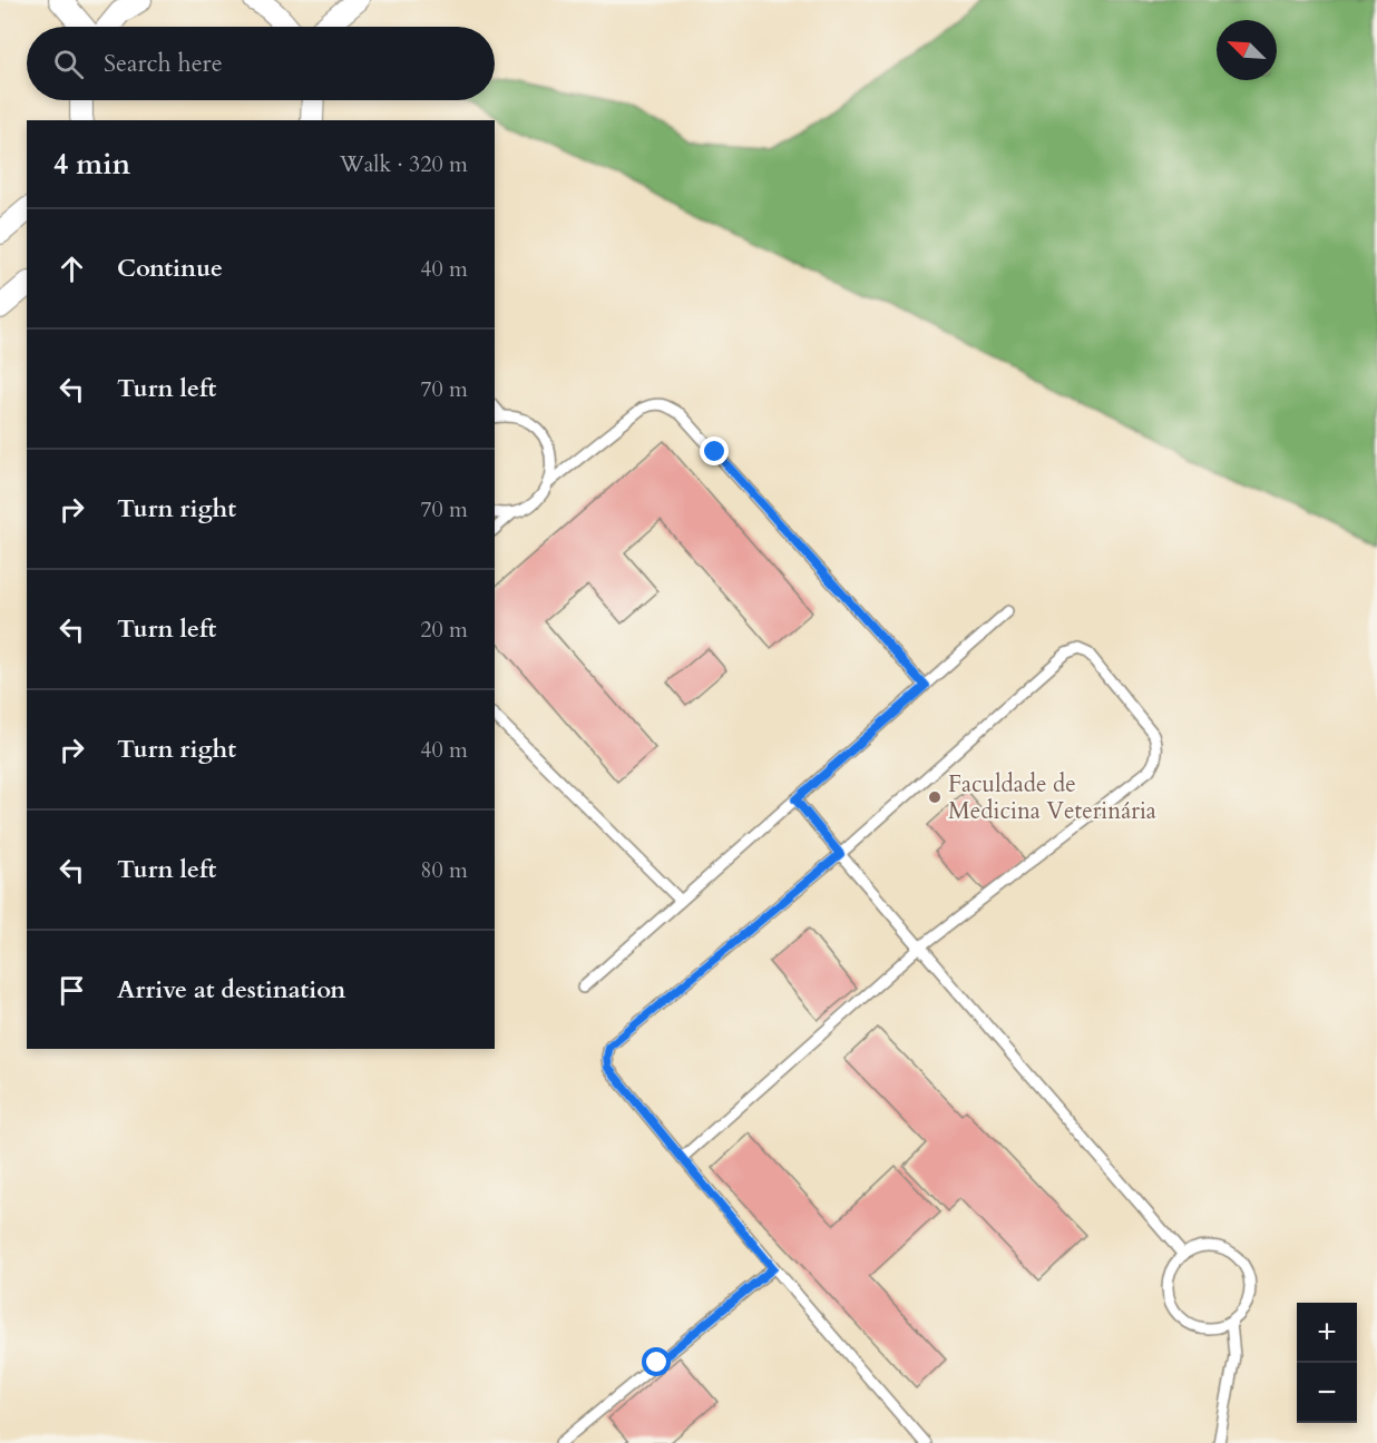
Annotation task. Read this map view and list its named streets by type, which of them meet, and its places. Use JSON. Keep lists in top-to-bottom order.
{
  "places": ["Faculdade de Medicina Veterinária"],
  "north": "top left",
  "page": {
    "search": "Search here",
    "heading": ["4 min", "Walk · 320 m"],
    "list": [
      ["Continue", "40 m"],
      ["Turn left", "70 m"],
      ["Turn right", "70 m"],
      ["Turn left", "20 m"],
      ["Turn right", "40 m"],
      ["Turn left", "80 m"],
      "Arrive at destination"
    ],
    "map_buttons": ["+", "−"]
  }
}
